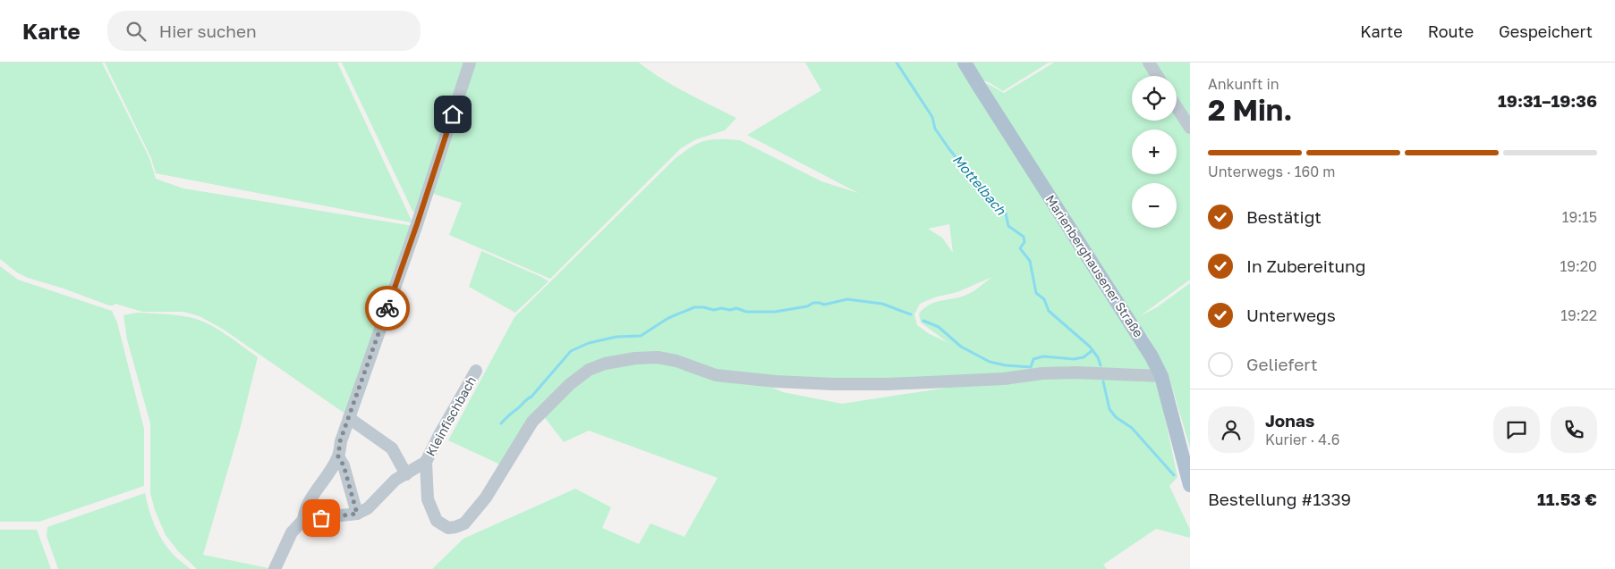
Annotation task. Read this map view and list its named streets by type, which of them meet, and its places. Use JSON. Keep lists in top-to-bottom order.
{
  "streets": {
    "main road": ["Marienberghausener Straße"],
    "street": ["Kleinfischbach"]
  },
  "crossings": [
    ["Marienberghausener Straße", "Kleinfischbach"]
  ],
  "water": ["Mottelbach"],
  "page": {
    "header": "Karte",
    "search": "Hier suchen",
    "nav": ["Karte", "Route", "Gespeichert"],
    "heading": ["2 Min.", "Ankunft in", "19:31–19:36"],
    "panel": [
      "Jonas",
      "Kurier · 4.6",
      "Bestellung #1339",
      "11.53 €"
    ],
    "map_buttons": ["+", "−"],
    "bar": "Unterwegs · 160 m",
    "list": [
      ["Bestätigt", "19:15"],
      ["In Zubereitung", "19:20"],
      ["Unterwegs", "19:22"],
      "Geliefert"
    ]
  }
}
